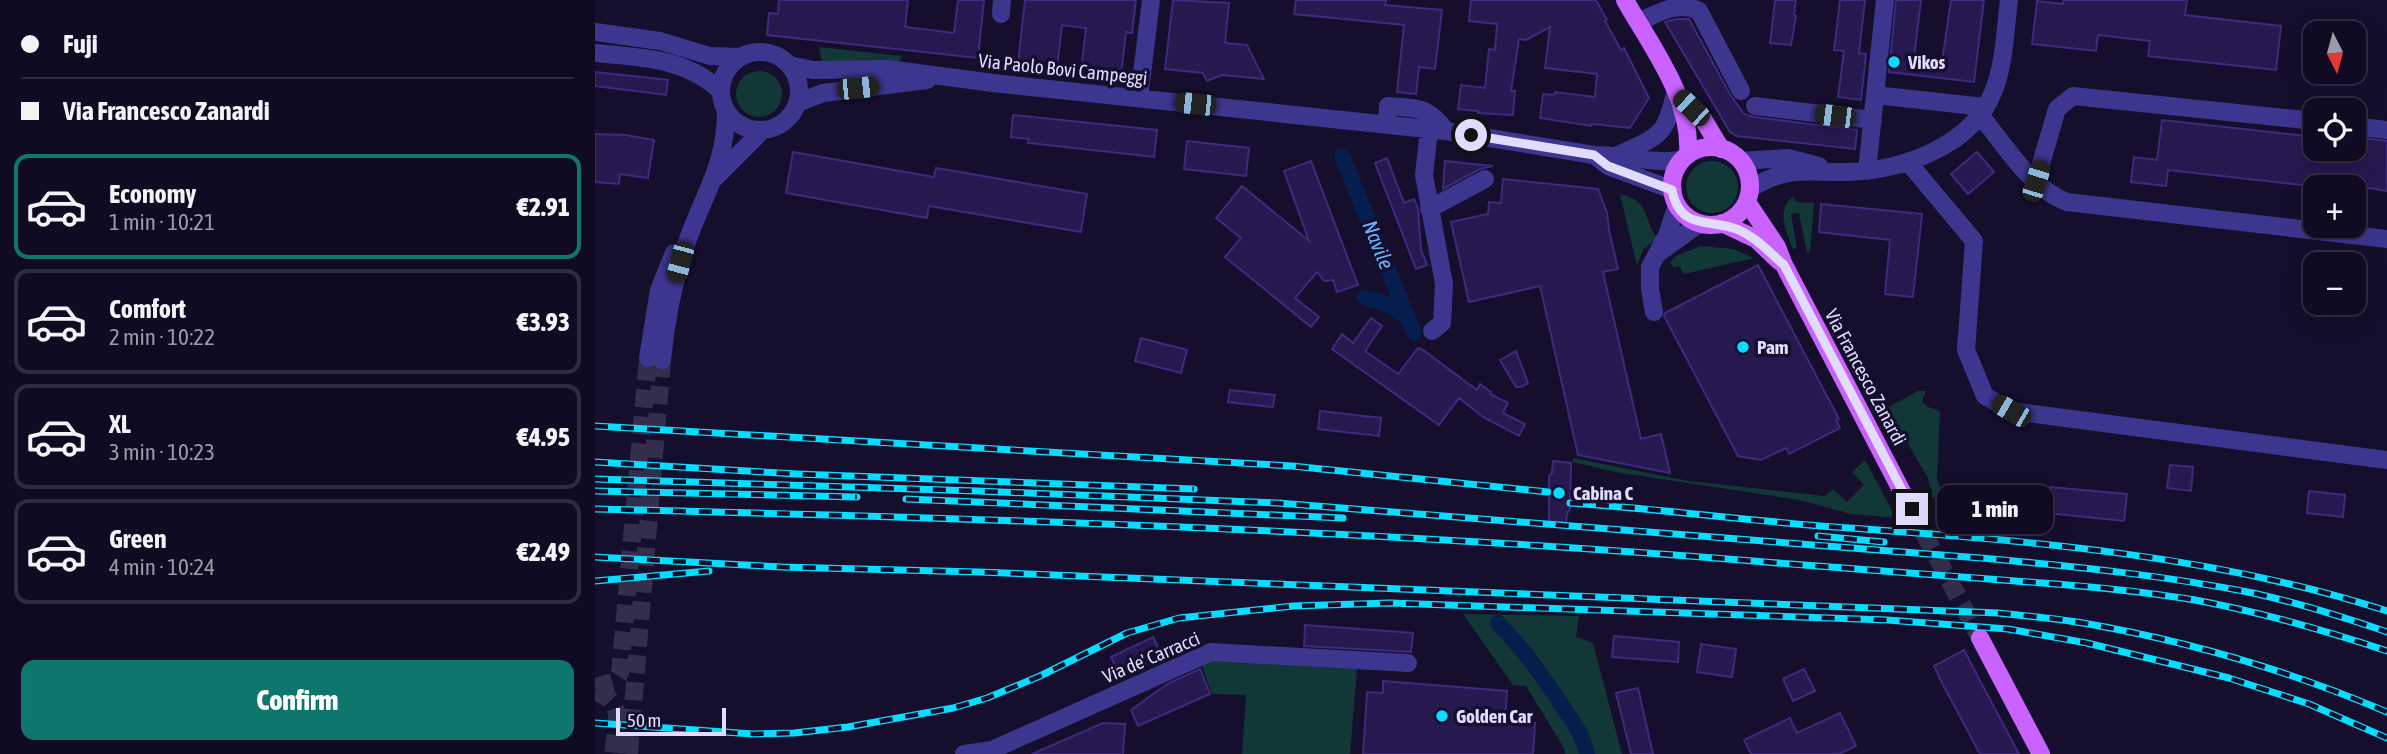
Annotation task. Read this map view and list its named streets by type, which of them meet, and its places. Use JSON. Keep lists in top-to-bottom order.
{
  "streets": {
    "main road": ["Via Francesco Zanardi"],
    "street": ["Via Paolo Bovi Campeggi", "Via de' Carracci"]
  },
  "crossings": [
    ["Via Paolo Bovi Campeggi", "Via Francesco Zanardi"]
  ],
  "water": ["Navile"],
  "places": [
    "Vikos",
    "Pam",
    "Cabina C",
    "Golden Car"
  ],
  "scale_bar": "50 m",
  "north": "bottom",
  "page": {
    "banner": ["Fuji", "Via Francesco Zanardi"],
    "map_buttons": ["+", "−"],
    "list": [
      {
        "name": "Economy",
        "note": "1 min · 10:21",
        "value": "€2.91"
      },
      {
        "name": "Comfort",
        "note": "2 min · 10:22",
        "value": "€3.93"
      },
      {
        "name": "XL",
        "note": "3 min · 10:23",
        "value": "€4.95"
      },
      {
        "name": "Green",
        "note": "4 min · 10:24",
        "value": "€2.49"
      }
    ],
    "bubble": "1 min",
    "buttons": "Confirm",
    "scale": "50 m"
  }
}
